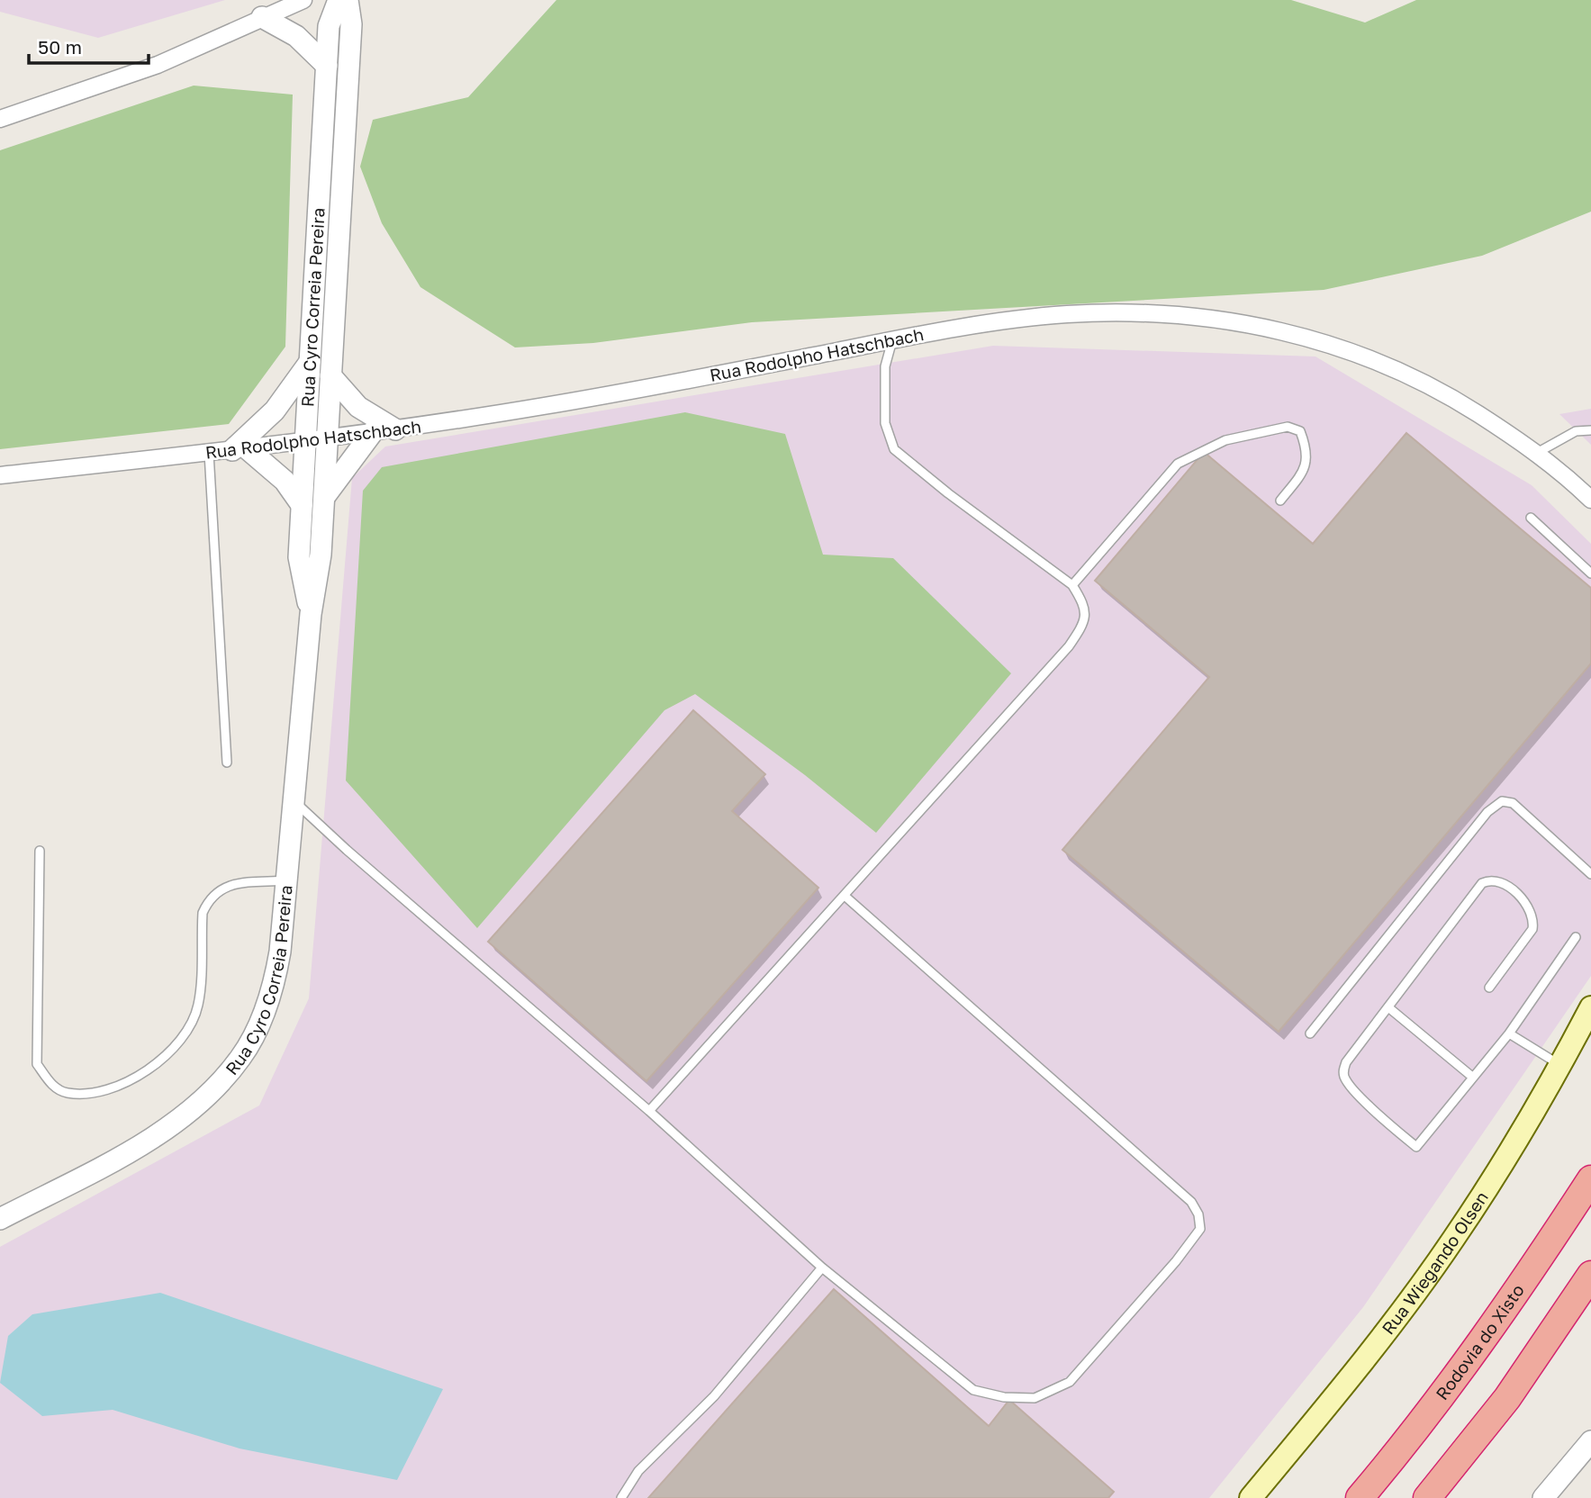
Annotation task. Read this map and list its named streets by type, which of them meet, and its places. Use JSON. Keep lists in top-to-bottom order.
{
  "streets": {
    "highway": ["Rodovia do Xisto"],
    "main road": ["Rua Wiegando Olsen"],
    "street": ["Rua Cyro Correia Pereira", "Rua Rodolpho Hatschbach"]
  },
  "crossings": [
    ["Rua Cyro Correia Pereira", "Rua Rodolpho Hatschbach"]
  ],
  "scale_bar": "50 m"
}
